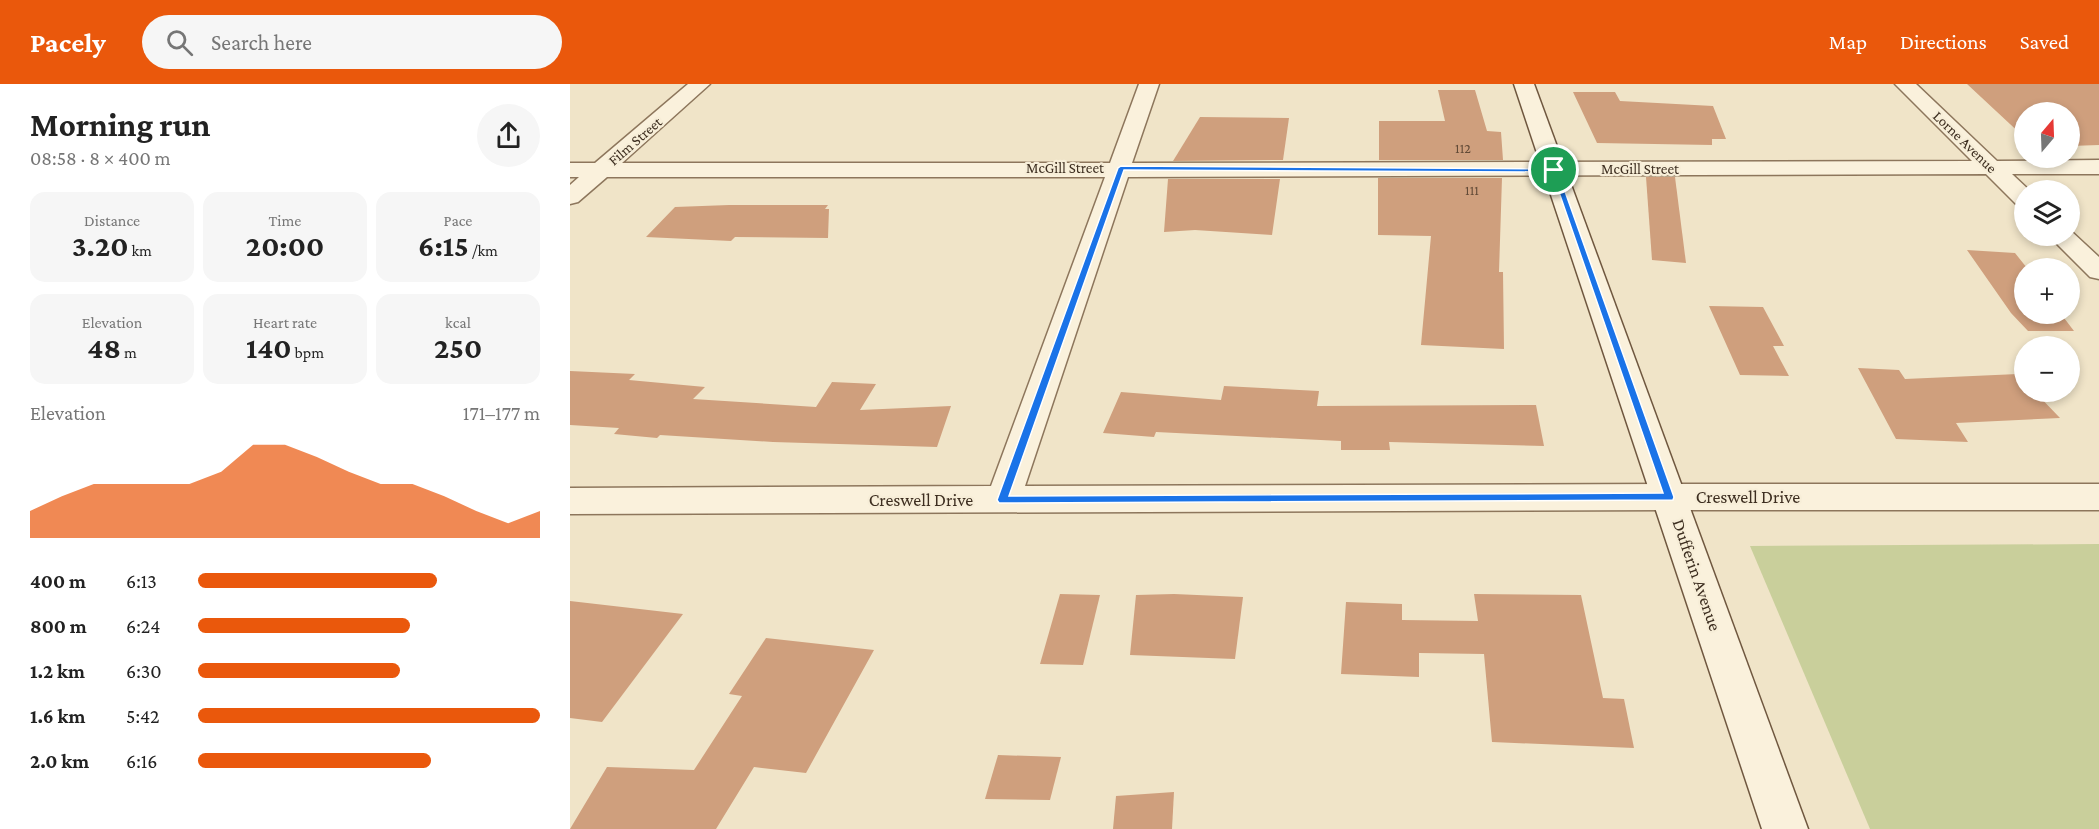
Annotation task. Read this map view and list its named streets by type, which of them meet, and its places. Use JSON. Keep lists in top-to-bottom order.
{
  "streets": {
    "street": [
      "Film Street",
      "Lorne Avenue",
      "McGill Street",
      "Creswell Drive",
      "Dufferin Avenue"
    ]
  },
  "crossings": [
    ["Film Street", "McGill Street"],
    ["Lorne Avenue", "McGill Street"],
    ["McGill Street", "Dufferin Avenue"],
    ["Creswell Drive", "Dufferin Avenue"]
  ],
  "house_numbers": ["112", "111"],
  "north": "top",
  "page": {
    "header": "Pacely",
    "search": "Search here",
    "nav": ["Map", "Directions", "Saved"],
    "heading": ["Morning run", "08:58 · 8 × 400 m"],
    "map_buttons": ["+", "−"],
    "stats": [
      ["Distance", "3.20 km"],
      ["Time", "20:00"],
      ["Pace", "6:15 /km"],
      ["Elevation", "48 m"],
      ["Heart rate", "140 bpm"],
      ["kcal", "250"]
    ],
    "chart": ["Elevation", "171–177 m"],
    "list": [
      {
        "name": "400 m",
        "note": "6:13"
      },
      {
        "name": "800 m",
        "note": "6:24"
      },
      {
        "name": "1.2 km",
        "note": "6:30"
      },
      {
        "name": "1.6 km",
        "note": "5:42"
      },
      {
        "name": "2.0 km",
        "note": "6:16"
      }
    ]
  }
}
